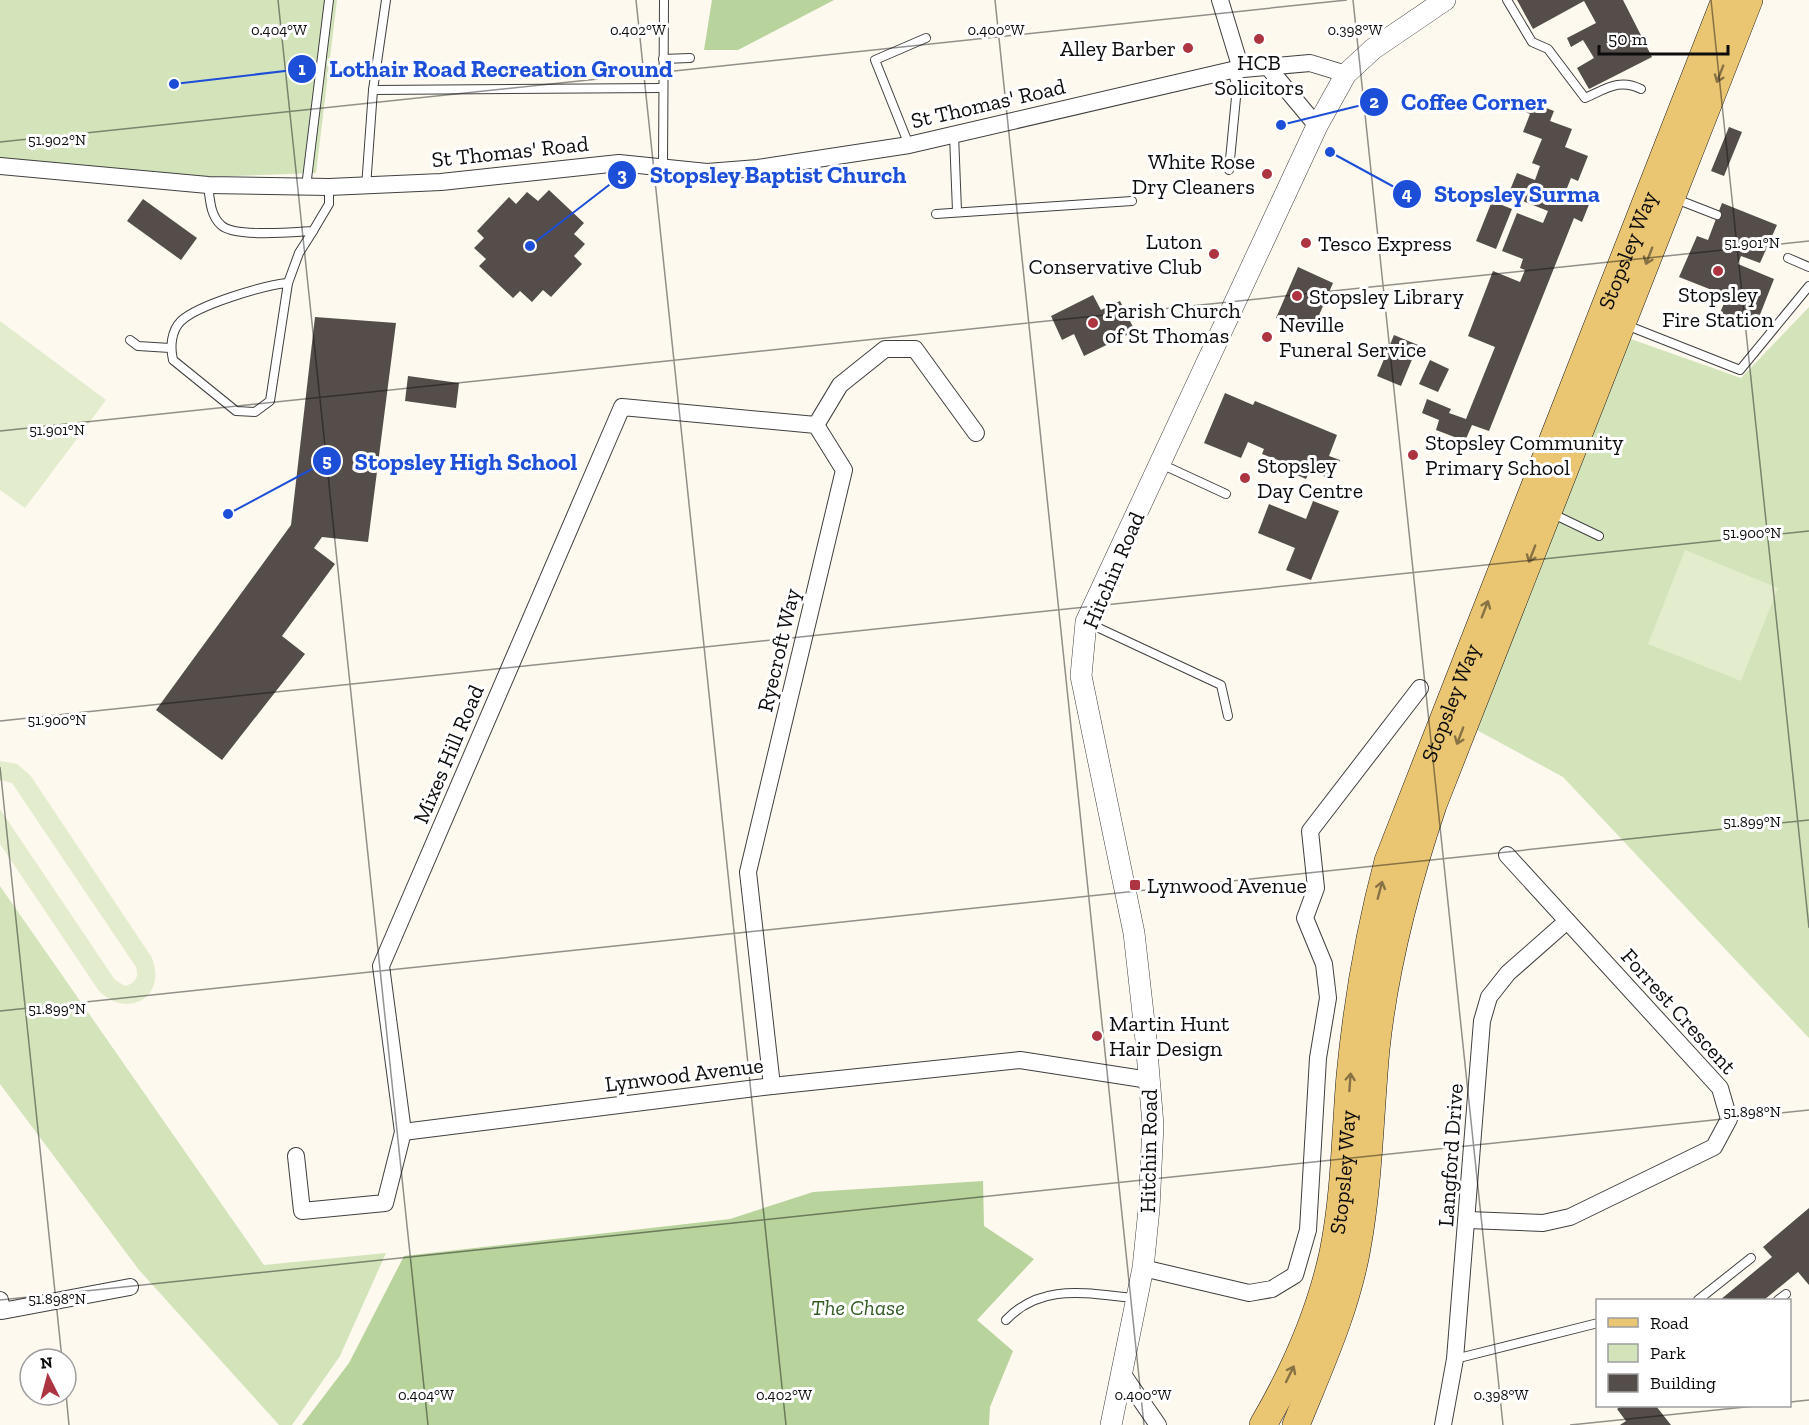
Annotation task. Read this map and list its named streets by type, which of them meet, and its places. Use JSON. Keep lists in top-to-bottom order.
{
  "streets": {
    "main road": ["Stopsley Way"],
    "street": [
      "St Thomas' Road",
      "Hitchin Road",
      "Ryecroft Way",
      "Mixes Hill Road",
      "Forrest Crescent",
      "Lynwood Avenue",
      "Langford Drive"
    ]
  },
  "crossings": [
    ["St Thomas' Road", "Hitchin Road"],
    ["Stopsley Way", "Hitchin Road"],
    ["Hitchin Road", "Lynwood Avenue"],
    ["Ryecroft Way", "Mixes Hill Road"],
    ["Ryecroft Way", "Lynwood Avenue"],
    ["Mixes Hill Road", "Lynwood Avenue"],
    ["Forrest Crescent", "Langford Drive"]
  ],
  "parks": ["The Chase"],
  "places": {
    "other": [
      "HCB Solicitors",
      "Alley Barber",
      "Lothair Road Recreation Ground",
      "Coffee Corner",
      "Stopsley Surma",
      "White Rose Dry Cleaners",
      "Tesco Express",
      "Stopsley Baptist Church",
      "Luton Conservative Club",
      "Stopsley Fire Station",
      "Stopsley Library",
      "Parish Church of St Thomas",
      "Neville Funeral Service",
      "Stopsley Community Primary School",
      "Stopsley Day Centre",
      "Stopsley High School",
      "Martin Hunt Hair Design"
    ],
    "transit": ["Lynwood Avenue"]
  },
  "legend": ["Road", "Park", "Building"],
  "scale_bar": "50 m",
  "north": "top",
  "coordinates": [
    "0.404°W",
    "0.402°W",
    "0.400°W",
    "0.398°W",
    "51.902°N",
    "51.901°N",
    "51.900°N",
    "51.899°N",
    "51.898°N"
  ]
}
